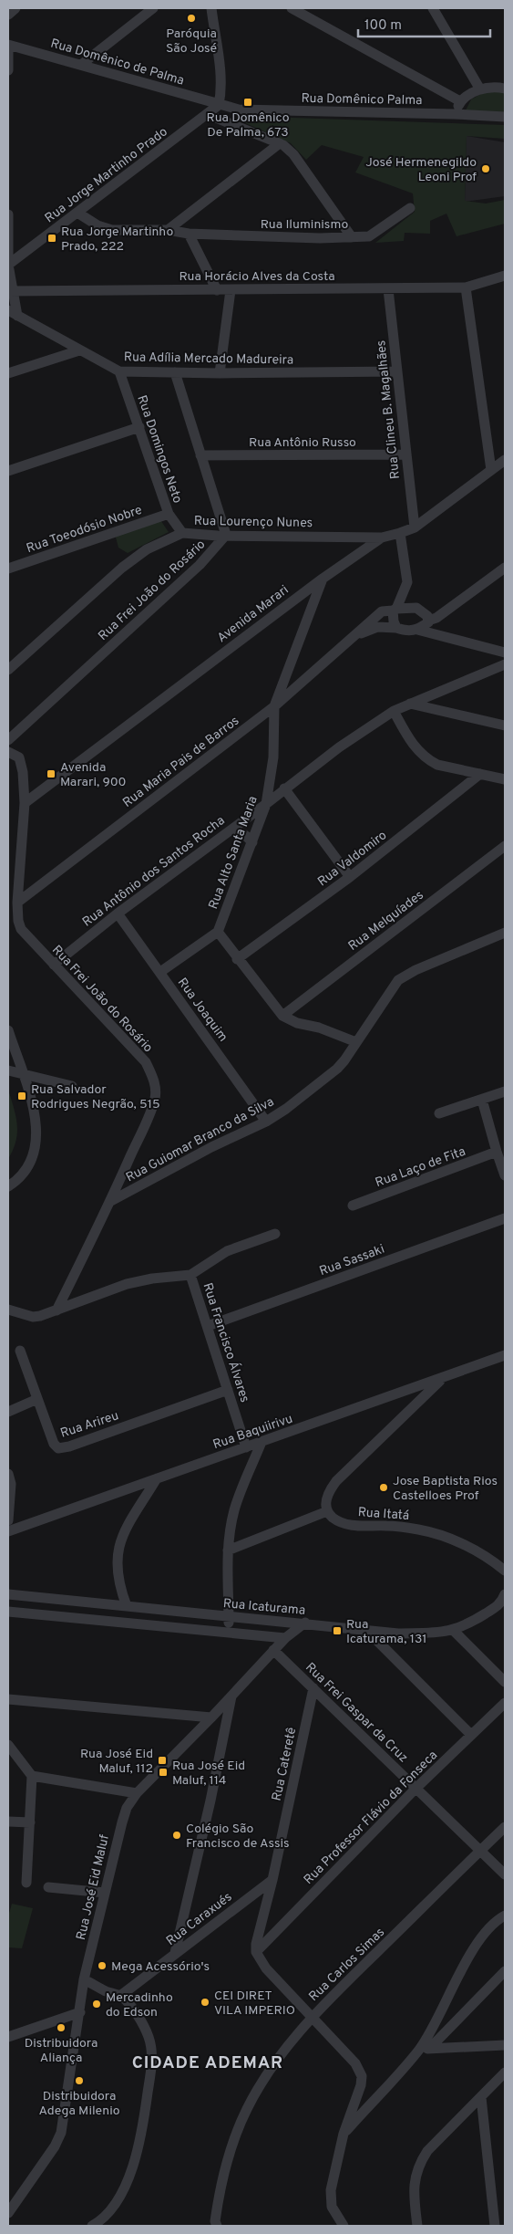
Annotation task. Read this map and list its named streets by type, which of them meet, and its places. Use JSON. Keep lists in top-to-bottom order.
{
  "streets": {
    "street": [
      "Rua Domênico de Palma",
      "Rua Domênico Palma",
      "Rua Jorge Martinho Prado",
      "Rua Iluminismo",
      "Rua Horácio Alves da Costa",
      "Rua Adília Mercado Madureira",
      "Rua Clineu B. Magalhães",
      "Rua Antônio Russo",
      "Rua Domingos Neto",
      "Rua Lourenço Nunes",
      "Rua Toeodósio Nobre",
      "Rua Frei João do Rosário",
      "Avenida Marari",
      "Rua Maria Pais de Barros",
      "Rua Alto Santa Maria",
      "Rua Valdomiro",
      "Rua Antônio dos Santos Rocha",
      "Rua Melquíades",
      "Rua Joaquim",
      "Rua Guiomar Branco da Silva",
      "Rua Laço de Fita",
      "Rua Sassaki",
      "Rua Francisco Álvares",
      "Rua Arireu",
      "Rua Baquiirivu",
      "Rua Itatá",
      "Rua Icaturama",
      "Rua Frei Gaspar da Cruz",
      "Rua Cateretê",
      "Rua Professor Flávio da Fonseca",
      "Rua José Eid Maluf",
      "Rua Caraxués",
      "Rua Carlos Simas"
    ]
  },
  "crossings": [
    ["Rua Domênico de Palma", "Rua Domênico Palma"],
    ["Rua Domênico de Palma", "Rua Jorge Martinho Prado"],
    ["Rua Domênico Palma", "Rua Jorge Martinho Prado"],
    ["Rua Jorge Martinho Prado", "Rua Iluminismo"],
    ["Rua Horácio Alves da Costa", "Rua Clineu B. Magalhães"],
    ["Rua Adília Mercado Madureira", "Rua Clineu B. Magalhães"],
    ["Rua Adília Mercado Madureira", "Rua Domingos Neto"],
    ["Rua Clineu B. Magalhães", "Rua Antônio Russo"],
    ["Rua Clineu B. Magalhães", "Avenida Marari"],
    ["Rua Domingos Neto", "Rua Lourenço Nunes"],
    ["Rua Domingos Neto", "Rua Toeodósio Nobre"],
    ["Rua Lourenço Nunes", "Rua Frei João do Rosário"],
    ["Rua Lourenço Nunes", "Avenida Marari"],
    ["Rua Frei João do Rosário", "Avenida Marari"],
    ["Rua Frei João do Rosário", "Rua Maria Pais de Barros"],
    ["Rua Frei João do Rosário", "Rua Antônio dos Santos Rocha"],
    ["Rua Frei João do Rosário", "Rua Guiomar Branco da Silva"],
    ["Rua Frei João do Rosário", "Rua Francisco Álvares"],
    ["Avenida Marari", "Rua Alto Santa Maria"],
    ["Rua Maria Pais de Barros", "Rua Alto Santa Maria"],
    ["Rua Alto Santa Maria", "Rua Antônio dos Santos Rocha"],
    ["Rua Antônio dos Santos Rocha", "Rua Joaquim"],
    ["Rua Joaquim", "Rua Guiomar Branco da Silva"],
    ["Rua Sassaki", "Rua Francisco Álvares"],
    ["Rua Francisco Álvares", "Rua Arireu"],
    ["Rua Francisco Álvares", "Rua Baquiirivu"],
    ["Rua Icaturama", "Rua José Eid Maluf"],
    ["Rua Frei Gaspar da Cruz", "Rua Cateretê"],
    ["Rua Frei Gaspar da Cruz", "Rua Professor Flávio da Fonseca"],
    ["Rua Frei Gaspar da Cruz", "Rua José Eid Maluf"],
    ["Rua Frei Gaspar da Cruz", "Rua Carlos Simas"],
    ["Rua Cateretê", "Rua Professor Flávio da Fonseca"],
    ["Rua Cateretê", "Rua Caraxués"]
  ],
  "districts": ["CIDADE ADEMAR"],
  "places": {
    "other": [
      "Paróquia São José",
      "José Hermenegildo Leoni Prof",
      "Jose Baptista Rios Castelloes Prof",
      "Colégio São Francisco de Assis",
      "Mega Acessório's",
      "CEI DIRET VILA IMPERIO",
      "Mercadinho do Edson",
      "Distribuidora Aliança",
      "Distribuidora Adega Milenio"
    ],
    "transit": [
      "Rua Domênico De Palma, 673",
      "Rua Jorge Martinho Prado, 222",
      "Avenida Marari, 900",
      "Rua Salvador Rodrigues Negrão, 515",
      "Rua Icaturama, 131",
      "Rua José Eid Maluf, 112",
      "Rua José Eid Maluf, 114"
    ]
  },
  "scale_bar": "100 m"
}
